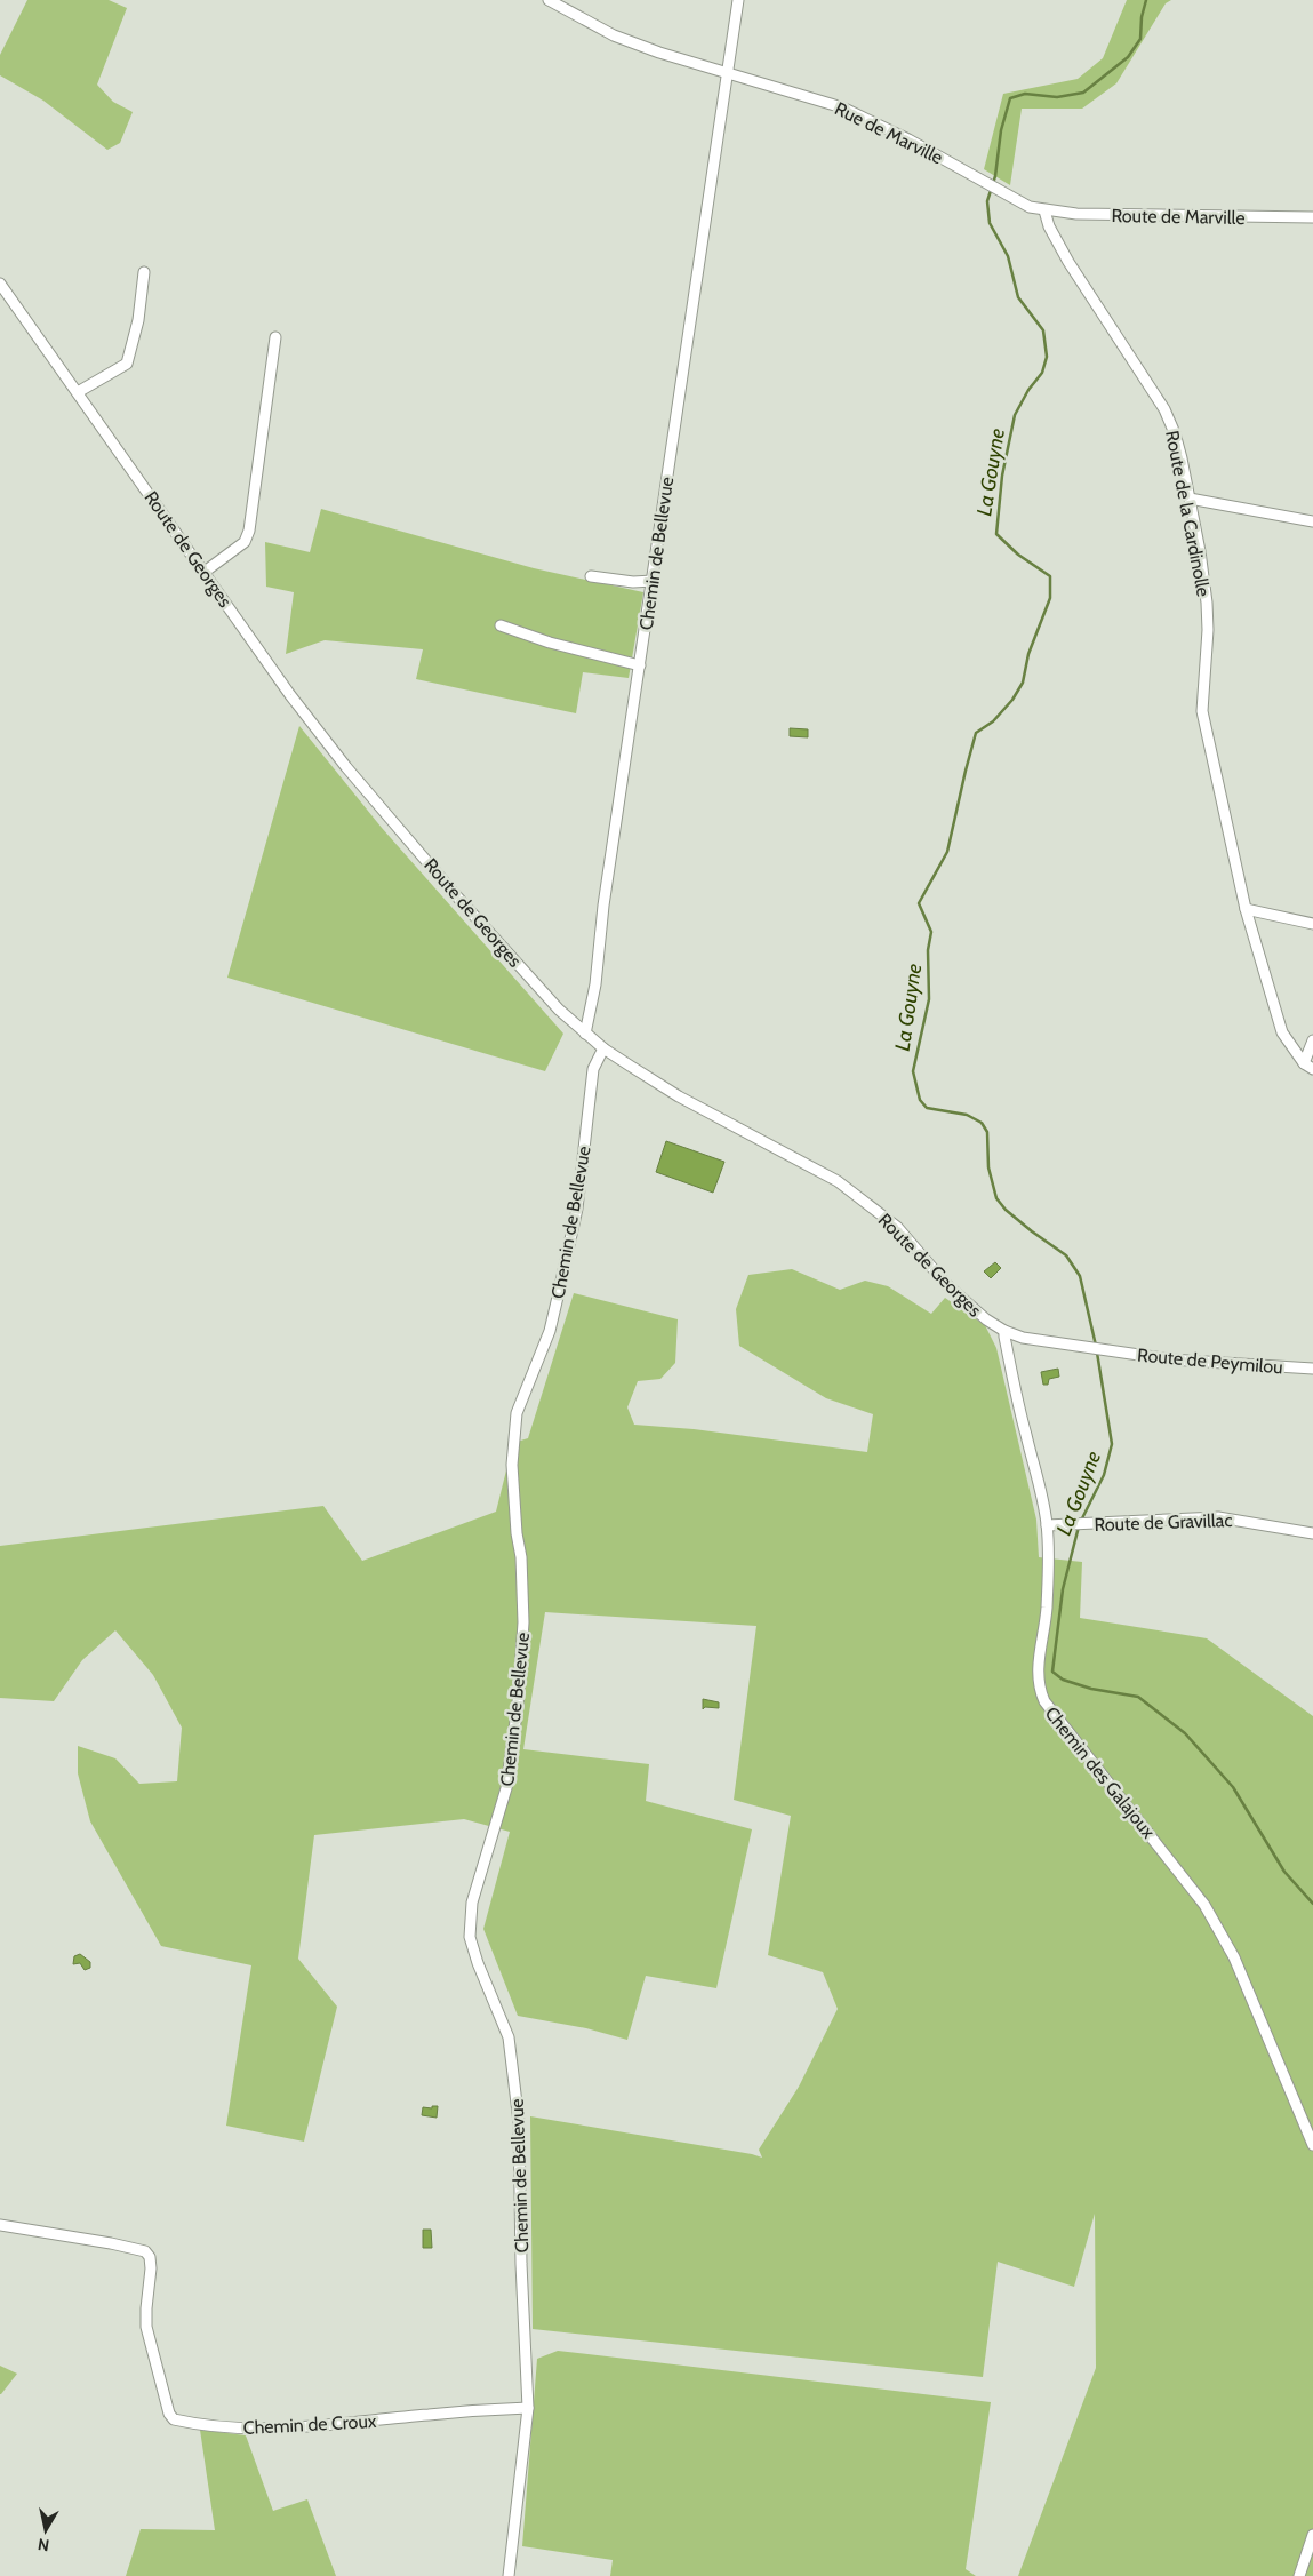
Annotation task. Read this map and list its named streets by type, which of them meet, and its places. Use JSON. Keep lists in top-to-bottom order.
{
  "streets": {
    "street": [
      "Rue de Marville",
      "Route de Marville",
      "Route de la Cardinolle",
      "Route de Georges",
      "Chemin de Bellevue",
      "Route de Peymilou",
      "Route de Gravillac",
      "Chemin des Galajoux",
      "Chemin de Croux"
    ]
  },
  "crossings": [
    ["Rue de Marville", "Route de Marville"],
    ["Rue de Marville", "Route de la Cardinolle"],
    ["Rue de Marville", "Chemin de Bellevue"],
    ["Route de Marville", "Route de la Cardinolle"],
    ["Route de Georges", "Chemin de Bellevue"],
    ["Route de Georges", "Route de Peymilou"],
    ["Route de Georges", "Chemin des Galajoux"],
    ["Chemin de Bellevue", "Chemin de Croux"],
    ["Route de Gravillac", "Chemin des Galajoux"]
  ],
  "water": ["La Gouyne"],
  "north": "bottom"
}
